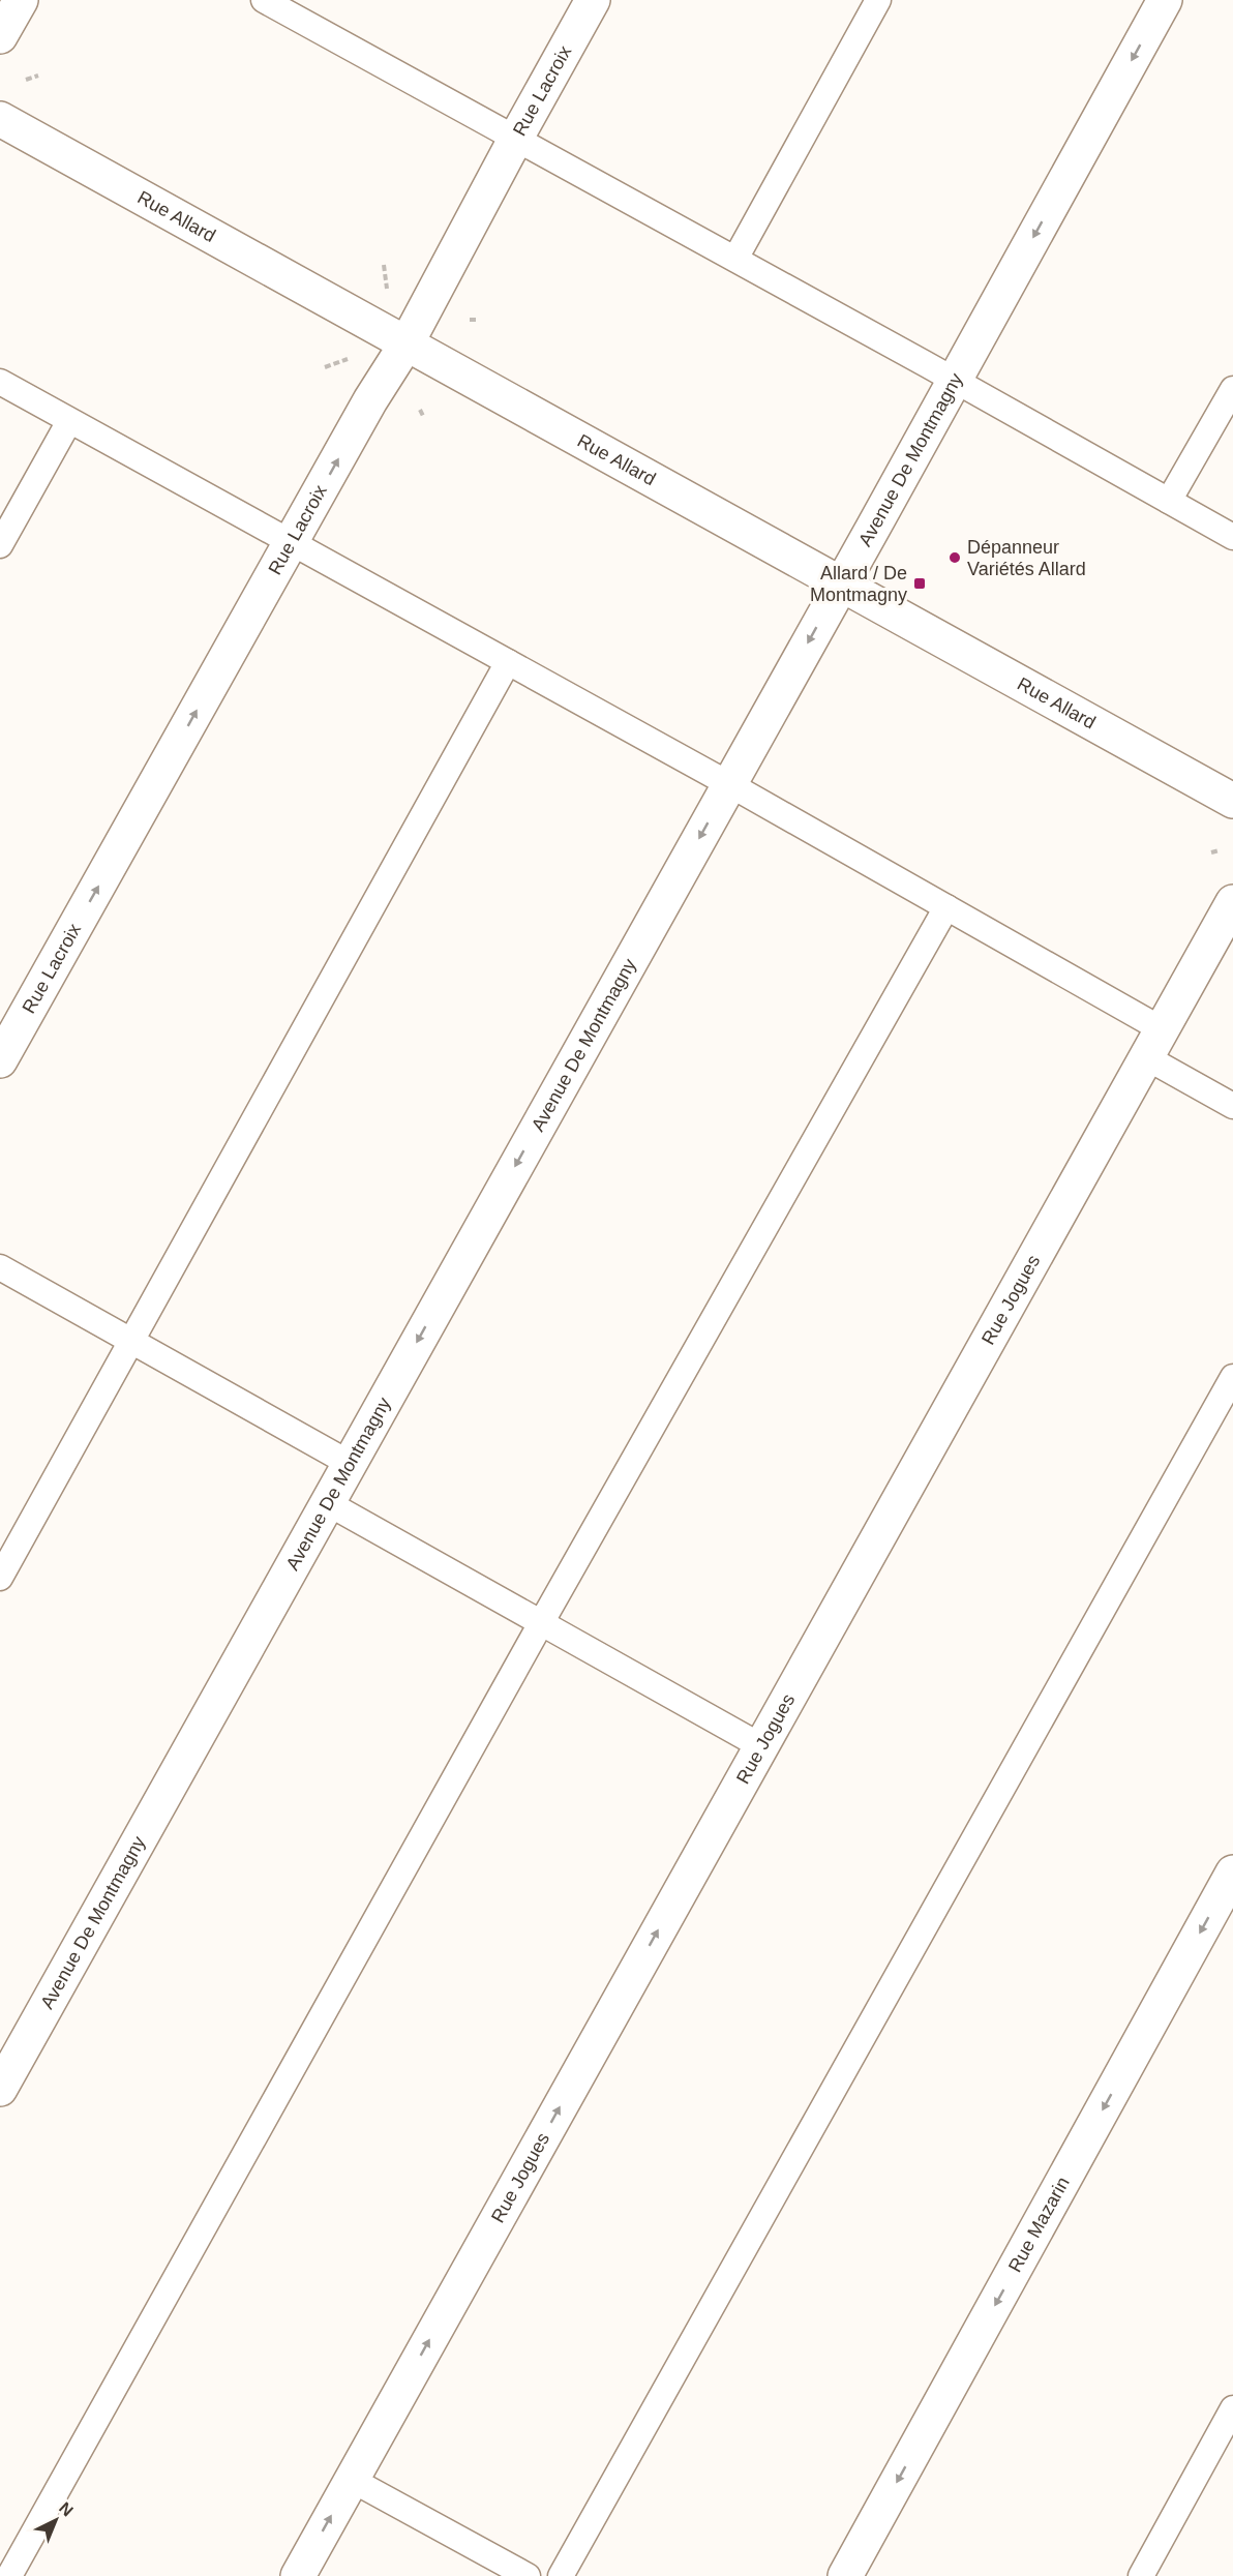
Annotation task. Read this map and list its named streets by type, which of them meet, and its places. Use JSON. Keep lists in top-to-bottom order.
{
  "streets": {
    "street": [
      "Rue Lacroix",
      "Rue Allard",
      "Avenue De Montmagny",
      "Rue Jogues",
      "Rue Mazarin"
    ]
  },
  "crossings": [
    ["Rue Lacroix", "Rue Allard"],
    ["Rue Allard", "Avenue De Montmagny"]
  ],
  "one_way": [
    "Rue Lacroix",
    "Avenue De Montmagny",
    "Rue Jogues",
    "Rue Mazarin"
  ],
  "places": {
    "other": ["Dépanneur Variétés Allard"],
    "transit": ["Allard / De Montmagny"]
  },
  "north": "top right"
}
